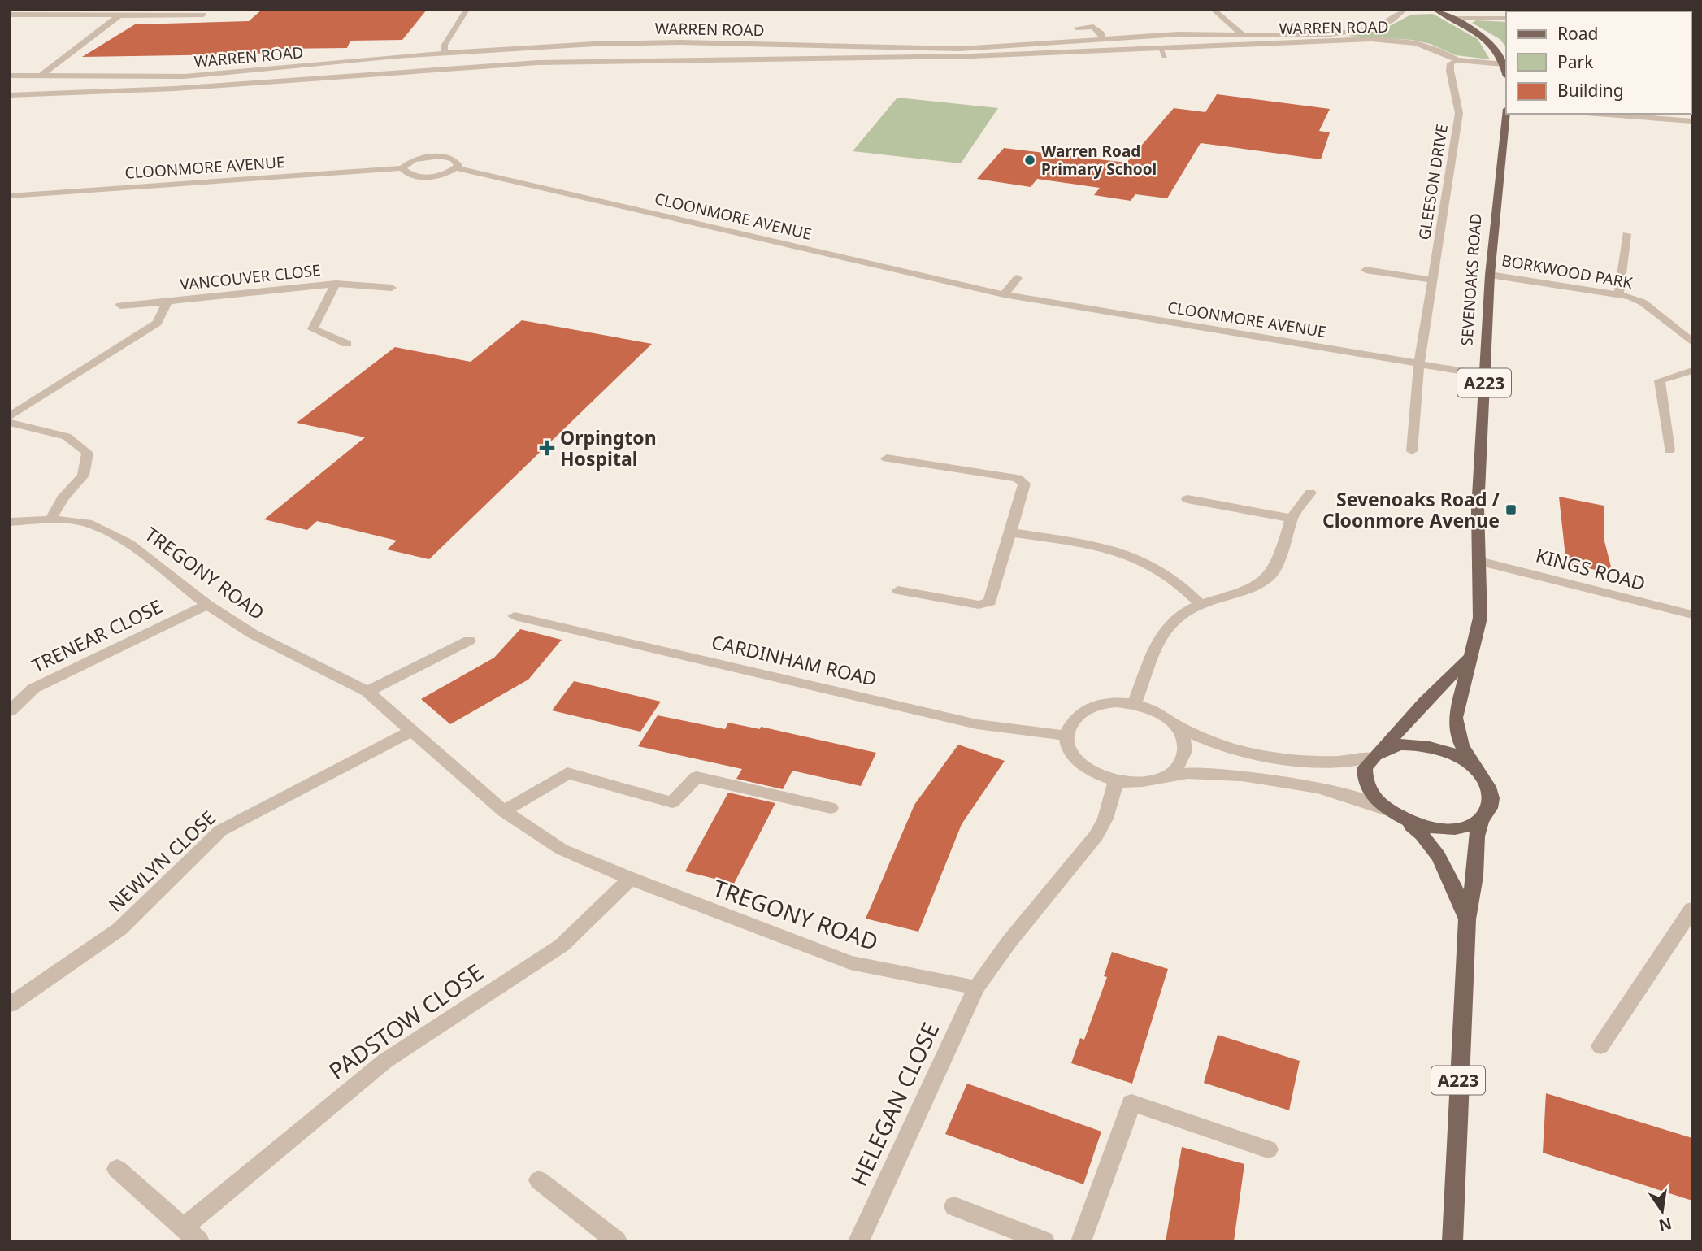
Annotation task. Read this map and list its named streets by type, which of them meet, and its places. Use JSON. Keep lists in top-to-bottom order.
{
  "streets": {
    "main road": ["SEVENOAKS ROAD", "A223"],
    "street": [
      "WARREN ROAD",
      "CLOONMORE AVENUE",
      "GLEESON DRIVE",
      "BORKWOOD PARK",
      "VANCOUVER CLOSE",
      "KINGS ROAD",
      "TREGONY ROAD",
      "TRENEAR CLOSE",
      "CARDINHAM ROAD",
      "NEWLYN CLOSE",
      "PADSTOW CLOSE",
      "HELEGAN CLOSE"
    ]
  },
  "crossings": [
    ["WARREN ROAD", "GLEESON DRIVE"],
    ["CLOONMORE AVENUE", "GLEESON DRIVE"],
    ["CLOONMORE AVENUE", "SEVENOAKS ROAD"],
    ["BORKWOOD PARK", "SEVENOAKS ROAD"],
    ["SEVENOAKS ROAD", "A223"],
    ["SEVENOAKS ROAD", "KINGS ROAD"],
    ["TREGONY ROAD", "TRENEAR CLOSE"],
    ["TREGONY ROAD", "NEWLYN CLOSE"],
    ["TREGONY ROAD", "PADSTOW CLOSE"],
    ["TREGONY ROAD", "HELEGAN CLOSE"]
  ],
  "places": {
    "other": ["Warren Road Primary School"],
    "health": ["Orpington Hospital"],
    "transit": ["Sevenoaks Road / Cloonmore Avenue"]
  },
  "legend": ["Road", "Park", "Building"],
  "north": "bottom"
}
